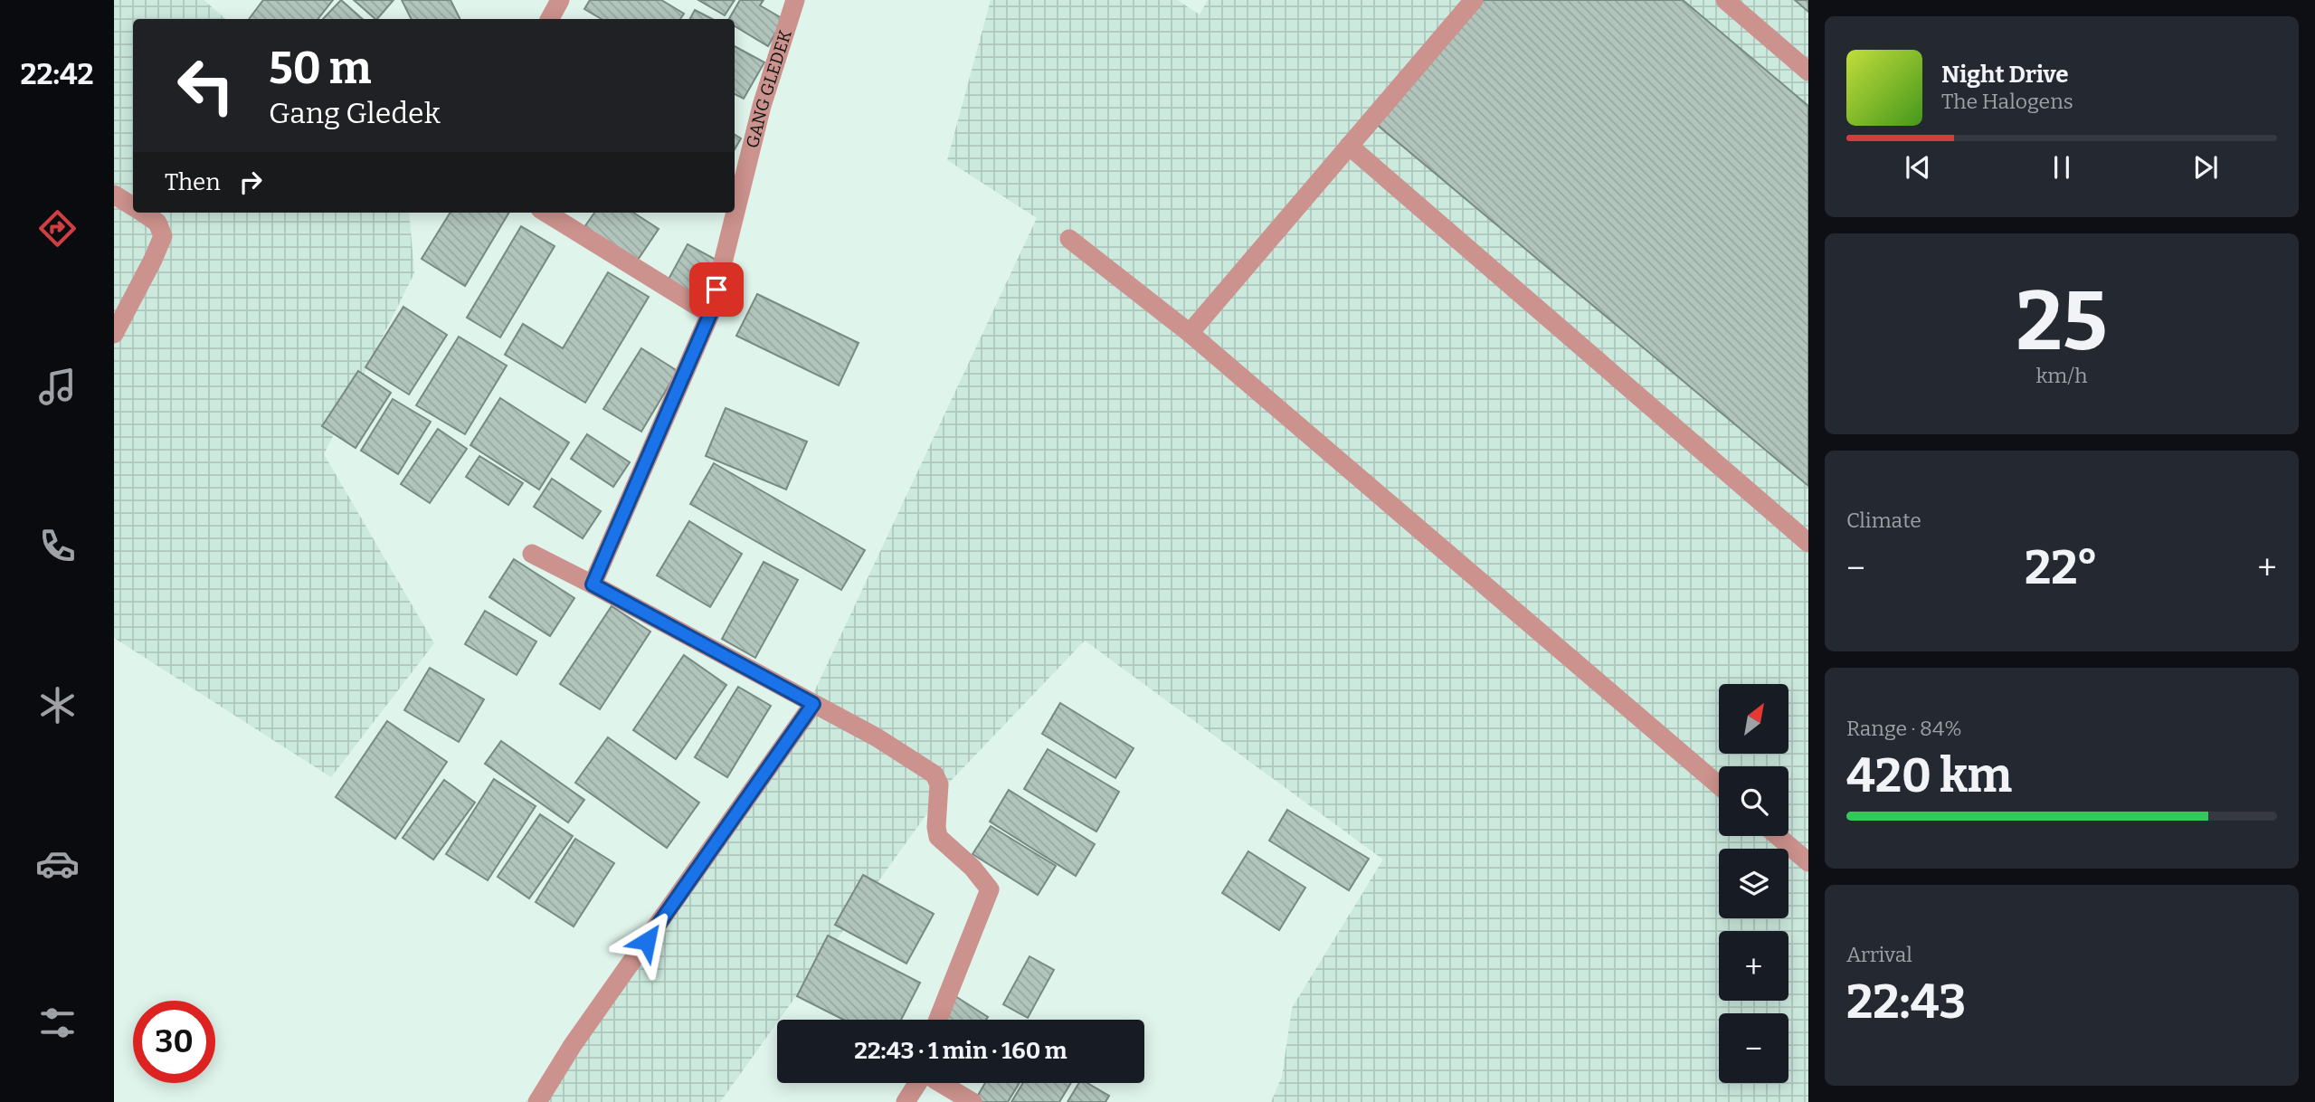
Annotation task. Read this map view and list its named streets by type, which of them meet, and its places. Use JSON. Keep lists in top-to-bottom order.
{
  "streets": {
    "street": ["GANG GLEDEK"]
  },
  "north": "top right",
  "page": {
    "tabs": "22:42",
    "turn": ["50 m", "Gang Gledek"],
    "song": ["Night Drive", "The Halogens"],
    "then": "Then",
    "tile": [
      ["25", "km/h"],
      "Climate",
      ["Range · 84%", "420 km"],
      ["Arrival", "22:43"]
    ],
    "heat": ["−", "22°", "+"],
    "map_buttons": ["+", "−"],
    "limit": "30",
    "trip": "22:43 · 1 min · 160 m"
  }
}
